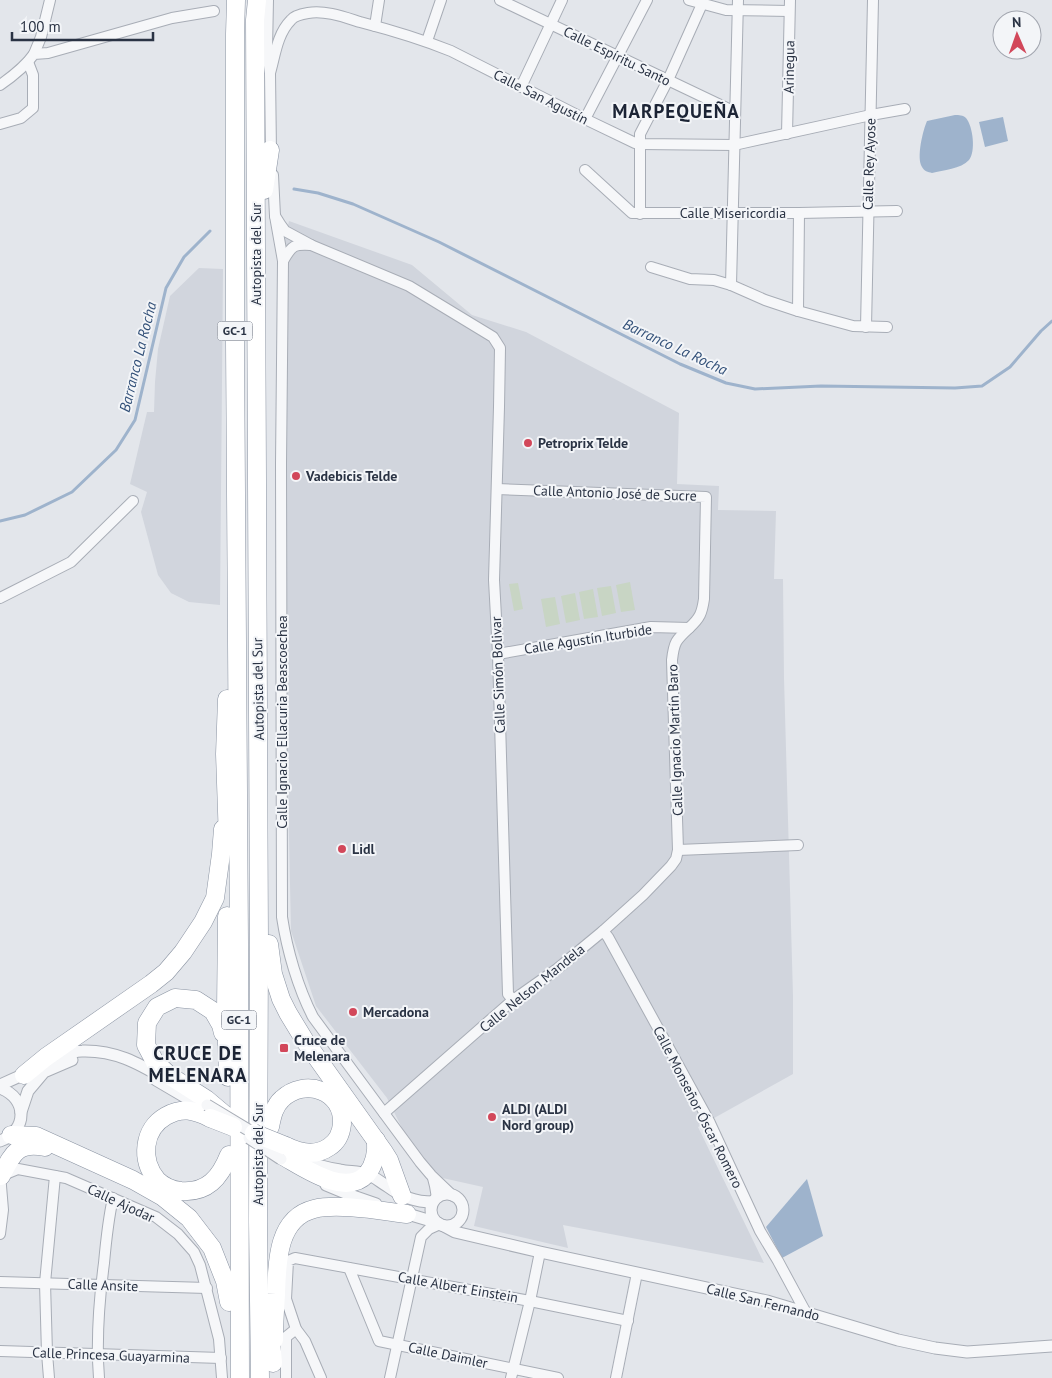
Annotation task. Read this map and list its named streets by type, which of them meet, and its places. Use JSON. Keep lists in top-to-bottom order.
{
  "streets": {
    "highway": ["Autopista del Sur", "GC-1"],
    "street": [
      "Calle Espíritu Santo",
      "Arinegua",
      "Calle San Agustín",
      "Calle Rey Ayose",
      "Calle Misericordia",
      "Calle Antonio José de Sucre",
      "Calle Agustín Iturbide",
      "Calle Simón Bolivar",
      "Calle Ignacio Ellacuria Beascoechea",
      "Calle Ignacio Martín Baro",
      "Calle Nelson Mandela",
      "Calle Monseñor Óscar Romero",
      "Calle Ajodar",
      "Calle Ansite",
      "Calle Albert Einstein",
      "Calle San Fernando",
      "Calle Princesa Guayarmina",
      "Calle Daimler"
    ]
  },
  "crossings": [
    ["Arinegua", "Calle San Agustín"],
    ["Calle San Agustín", "Calle Rey Ayose"],
    ["Calle San Agustín", "Calle Ignacio Ellacuria Beascoechea"],
    ["Calle Rey Ayose", "Calle Misericordia"],
    ["Calle Antonio José de Sucre", "Calle Agustín Iturbide"],
    ["Calle Antonio José de Sucre", "Calle Simón Bolivar"],
    ["Calle Antonio José de Sucre", "Calle Ignacio Martín Baro"],
    ["Calle Agustín Iturbide", "Calle Simón Bolivar"],
    ["Calle Agustín Iturbide", "Calle Ignacio Martín Baro"],
    ["Calle Simón Bolivar", "Calle Nelson Mandela"],
    ["Calle Ignacio Ellacuria Beascoechea", "Calle Nelson Mandela"],
    ["Calle Ignacio Ellacuria Beascoechea", "Calle San Fernando"],
    ["Calle Ignacio Martín Baro", "Calle Nelson Mandela"],
    ["Calle Nelson Mandela", "Calle Monseñor Óscar Romero"],
    ["Calle Monseñor Óscar Romero", "Calle San Fernando"],
    ["Calle Ajodar", "Calle Ansite"],
    ["Calle Ajodar", "Calle Princesa Guayarmina"],
    ["Calle Albert Einstein", "Calle Daimler"]
  ],
  "districts": ["MARPEQUEÑA", "CRUCE DE MELENARA"],
  "water": ["Barranco La Rocha"],
  "places": {
    "other": [
      "Petroprix Telde",
      "Vadebicis Telde",
      "Lidl",
      "Mercadona",
      "ALDI (ALDI Nord group)"
    ],
    "transit": ["Cruce de Melenara"]
  },
  "scale_bar": "100 m",
  "north": "top"
}
